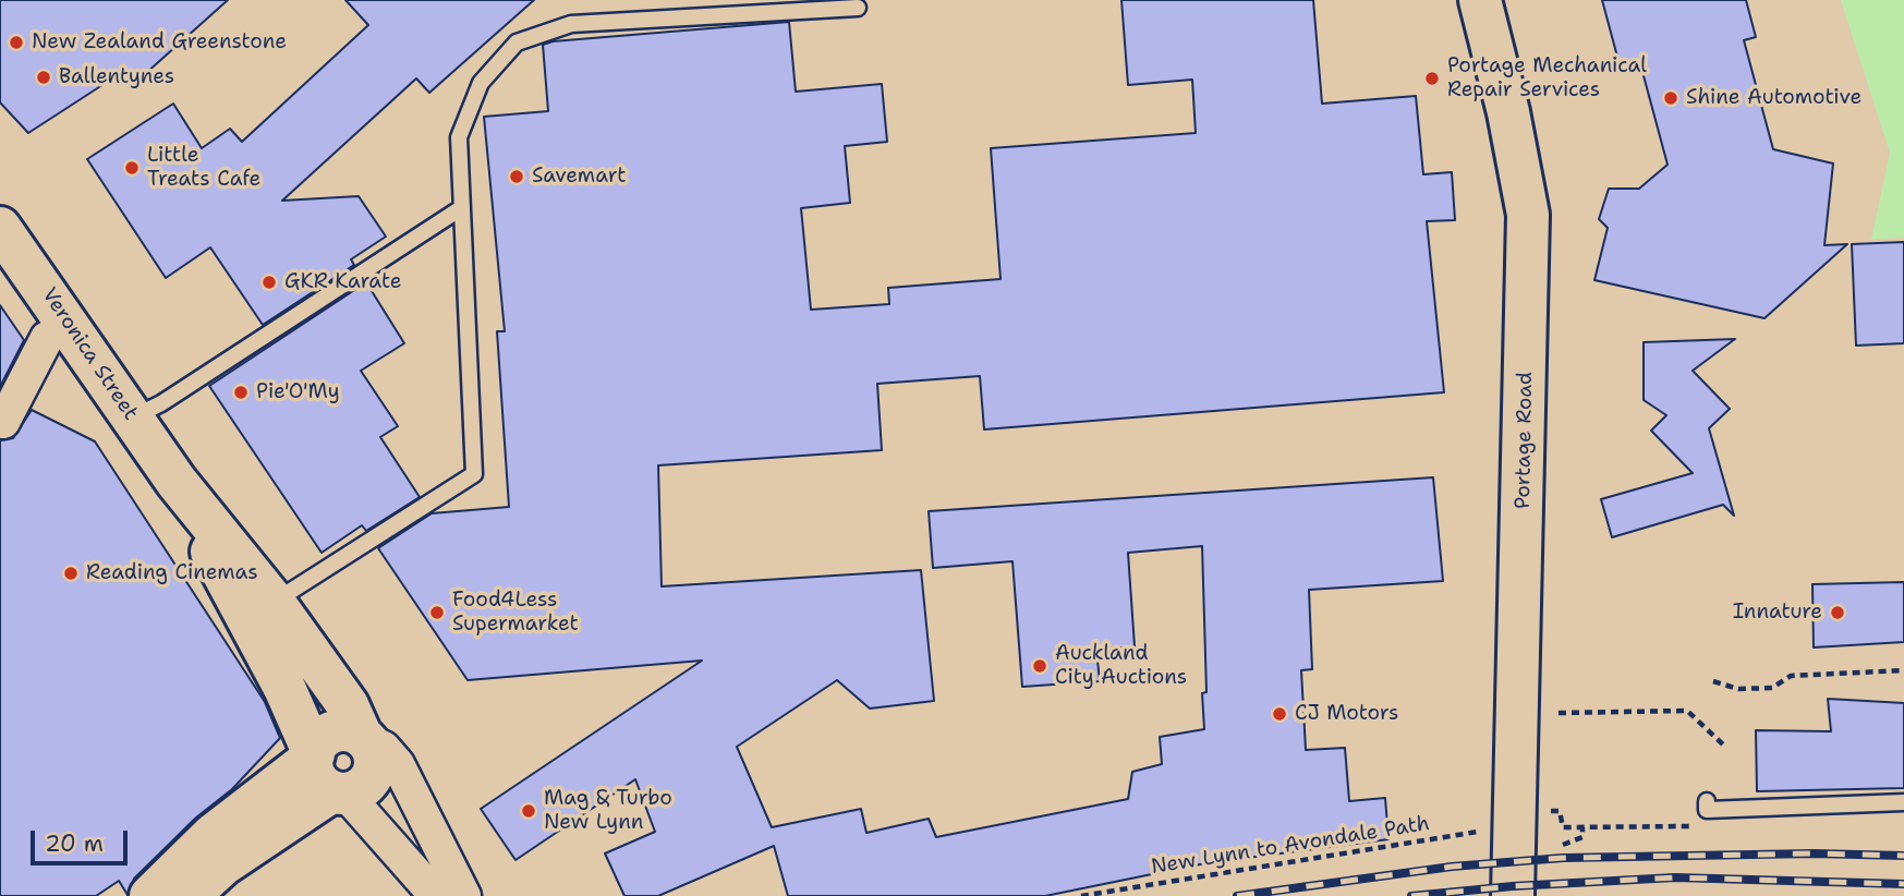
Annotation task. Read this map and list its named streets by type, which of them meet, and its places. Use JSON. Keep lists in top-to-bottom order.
{
  "streets": {
    "street": ["Veronica Street", "Portage Road"],
    "path": ["New Lynn to Avondale Path"]
  },
  "places": [
    "New Zealand Greenstone",
    "Ballentynes",
    "Portage Mechanical Repair Services",
    "Shine Automotive",
    "Little Treats Cafe",
    "Savemart",
    "GKR Karate",
    "Pie'O'My",
    "Reading Cinemas",
    "Food4Less Supermarket",
    "Innature",
    "Auckland City Auctions",
    "CJ Motors",
    "Mag & Turbo New Lynn"
  ],
  "scale_bar": "20 m"
}
